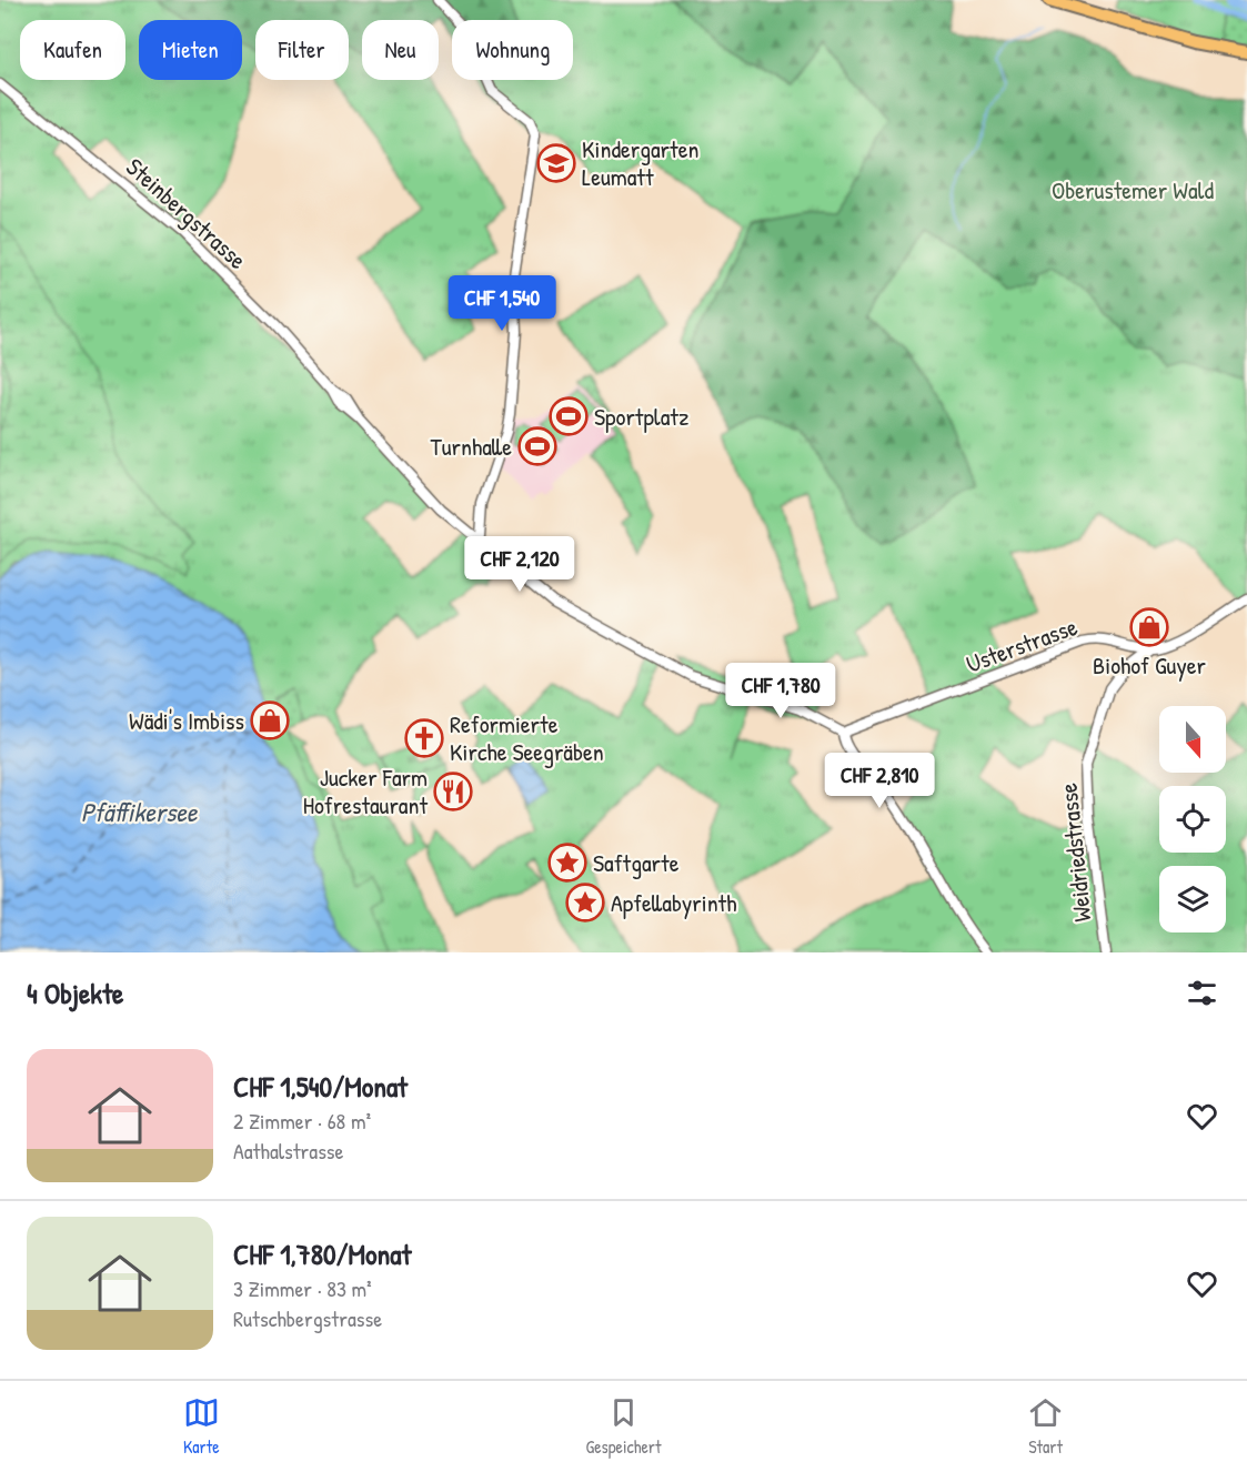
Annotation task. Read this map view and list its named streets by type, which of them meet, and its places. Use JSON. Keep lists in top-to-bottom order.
{
  "streets": {
    "street": ["Steinbergstrasse", "Usterstrasse", "Weidriedstrasse"]
  },
  "crossings": [
    ["Steinbergstrasse", "Usterstrasse"],
    ["Usterstrasse", "Weidriedstrasse"]
  ],
  "water": ["Pfäffikersee"],
  "parks": ["Oberustemer Wald"],
  "places": {
    "school or university": ["Kindergarten Leumatt"],
    "sports": ["Sportplatz", "Turnhalle"],
    "shop": ["Biohof Guyer", "Wädi's Imbiss"],
    "church": ["Reformierte Kirche Seegräben"],
    "restaurant": ["Jucker Farm Hofrestaurant"],
    "place": ["Saftgarte", "Apfellabyrinth"]
  },
  "north": "bottom",
  "page": {
    "chip": [
      "Kaufen",
      "Mieten",
      "Filter",
      "Neu",
      "Wohnung"
    ],
    "price": [
      "CHF 1,540",
      "CHF 2,120",
      "CHF 1,780",
      "CHF 2,810"
    ],
    "heading": "4 Objekte",
    "list": [
      {
        "name": "CHF 1,540/Monat",
        "note": "2 Zimmer · 68 m² · Aathalstrasse"
      },
      {
        "name": "CHF 1,780/Monat",
        "note": "3 Zimmer · 83 m² · Rutschbergstrasse"
      }
    ],
    "tabs": ["Karte", "Gespeichert", "Start"]
  }
}
